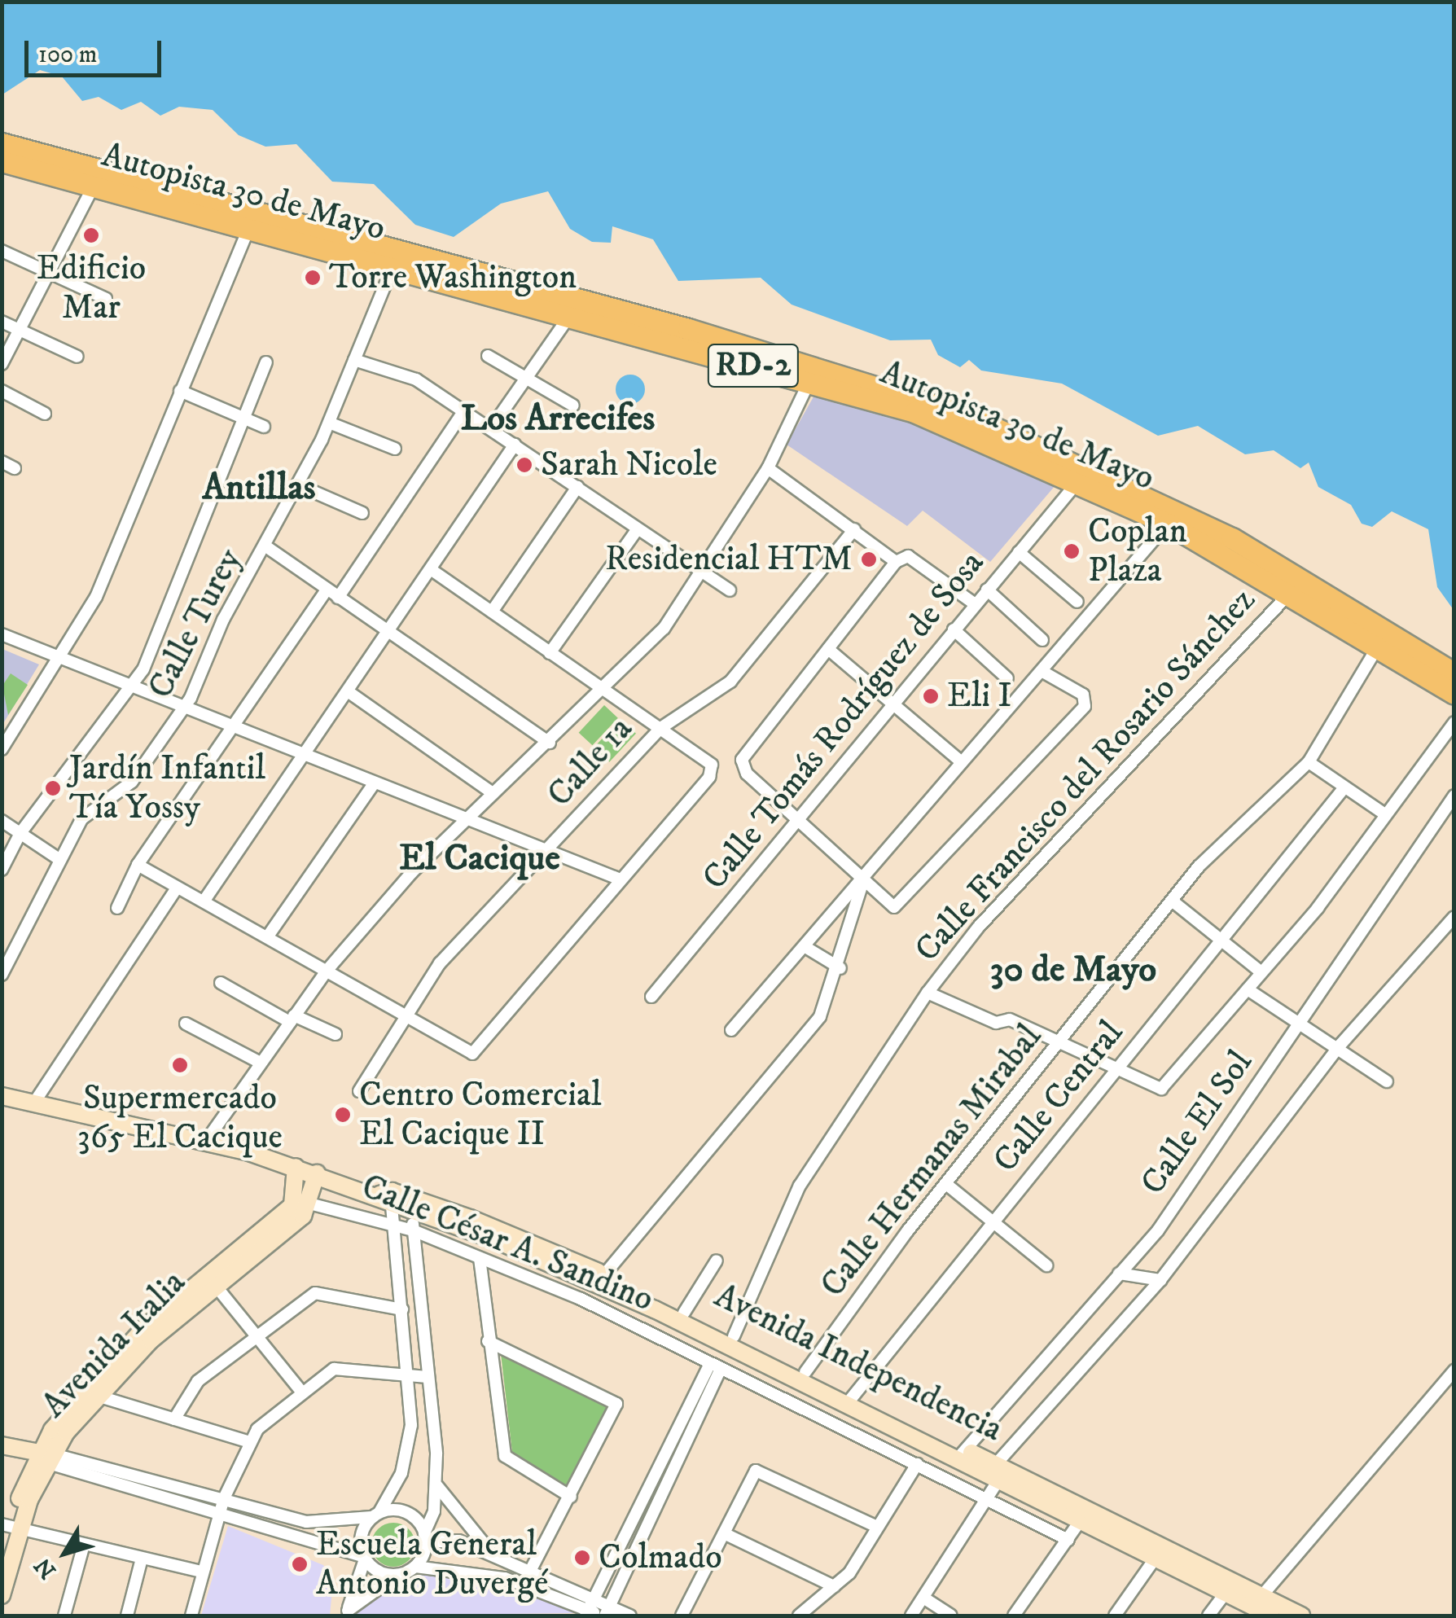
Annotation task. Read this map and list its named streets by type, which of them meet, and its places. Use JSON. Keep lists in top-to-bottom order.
{
  "streets": {
    "highway": ["Autopista 30 de Mayo", "RD-2"],
    "main road": ["Avenida Italia", "Avenida Independencia"],
    "street": [
      "Calle Turey",
      "Calle Tomás Rodríguez de Sosa",
      "Calle 1a",
      "Calle Francisco del Rosario Sánchez",
      "Calle Central",
      "Calle El Sol",
      "Calle Hermanas Mirabal",
      "Calle César A. Sandino"
    ]
  },
  "crossings": [
    ["Autopista 30 de Mayo", "Calle Turey"],
    ["Autopista 30 de Mayo", "Calle Tomás Rodríguez de Sosa"],
    ["Autopista 30 de Mayo", "Calle Francisco del Rosario Sánchez"],
    ["Autopista 30 de Mayo", "Calle Hermanas Mirabal"],
    ["Calle Francisco del Rosario Sánchez", "Avenida Independencia"],
    ["Calle Central", "Avenida Independencia"],
    ["Calle El Sol", "Avenida Independencia"],
    ["Calle Hermanas Mirabal", "Avenida Independencia"],
    ["Calle César A. Sandino", "Avenida Italia"],
    ["Avenida Italia", "Avenida Independencia"]
  ],
  "districts": [
    "Los Arrecifes",
    "Antillas",
    "El Cacique",
    "30 de Mayo"
  ],
  "places": [
    "Edificio Mar",
    "Torre Washington",
    "Sarah Nicole",
    "Coplan Plaza",
    "Residencial HTM",
    "Eli I",
    "Jardín Infantil Tía Yossy",
    "Supermercado 365 El Cacique",
    "Centro Comercial El Cacique II",
    "Colmado",
    "Escuela General Antonio Duvergé"
  ],
  "scale_bar": "100 m",
  "north": "bottom left"
}
